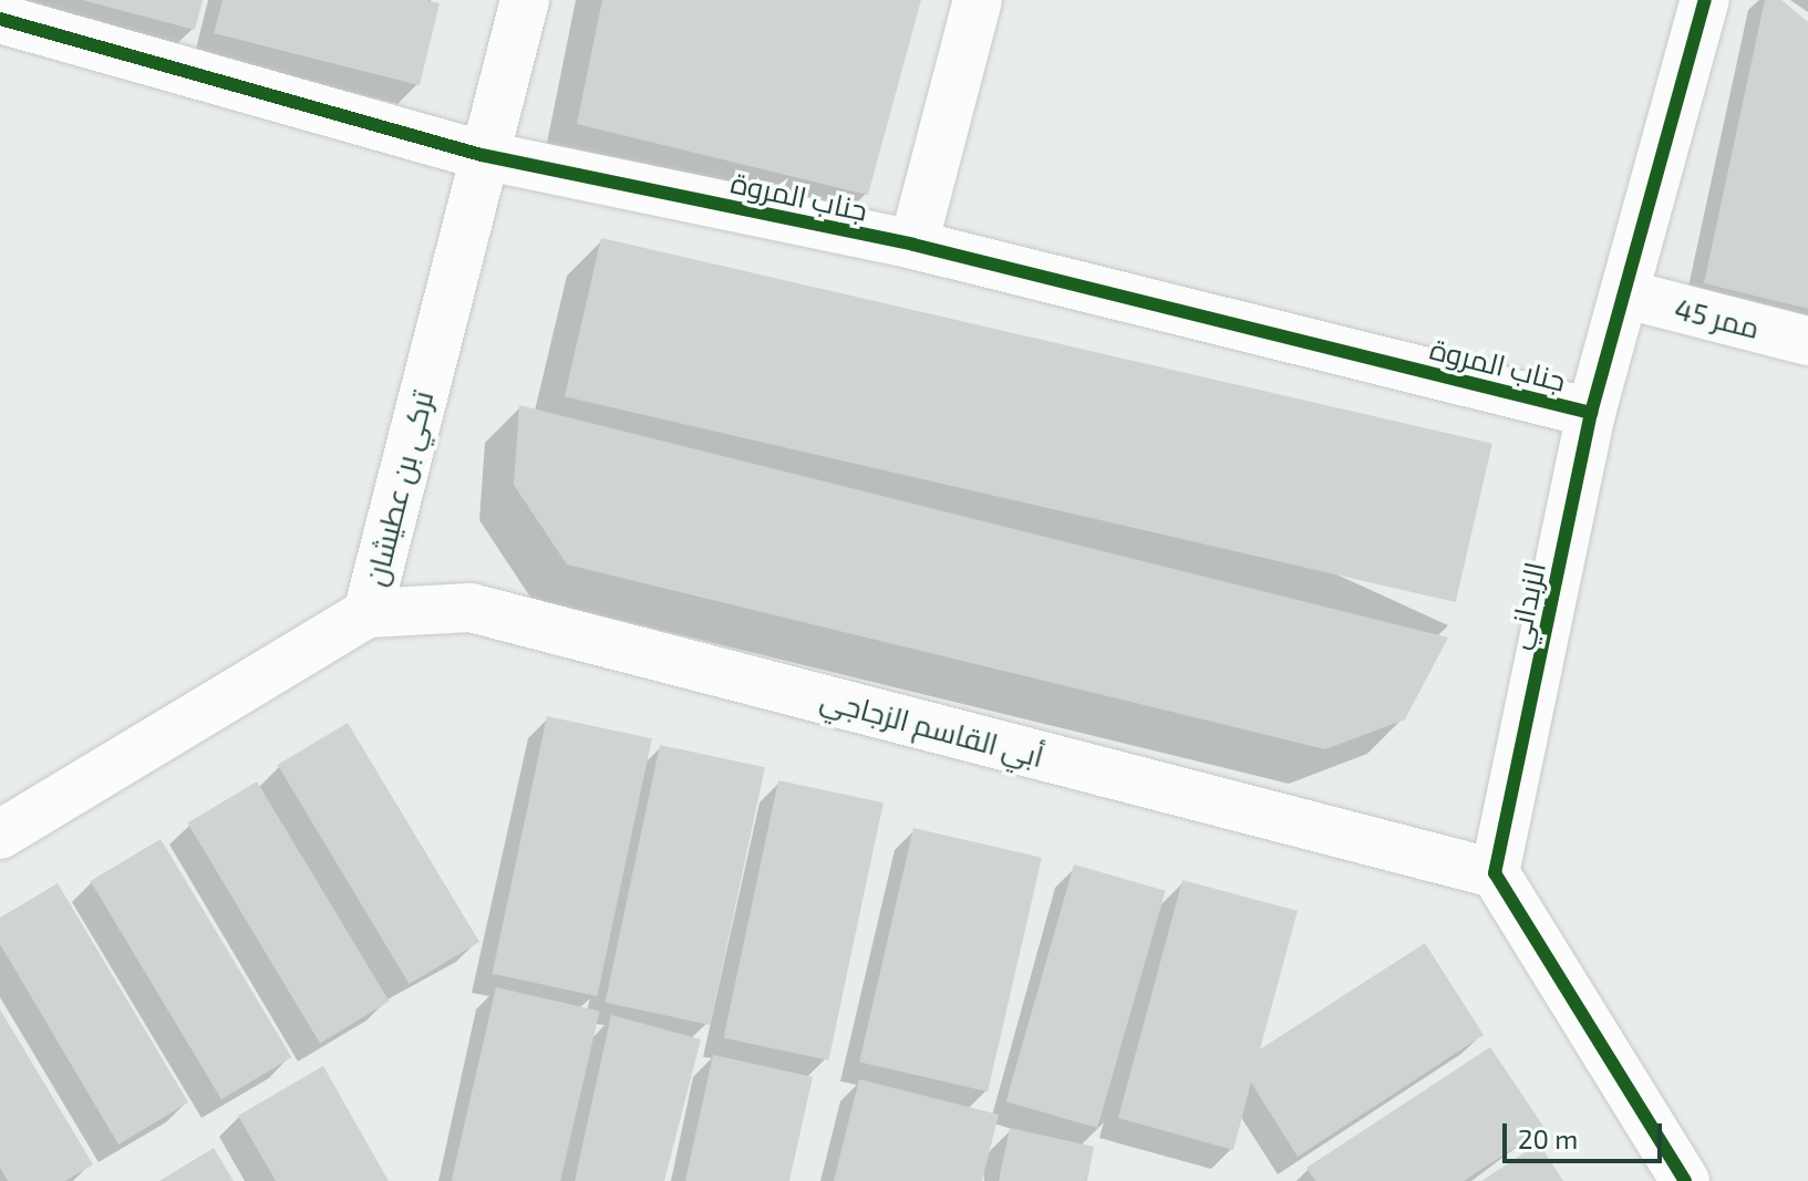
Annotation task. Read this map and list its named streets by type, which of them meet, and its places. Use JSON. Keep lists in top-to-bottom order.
{
  "streets": {
    "street": [
      "جناب المروة",
      "ممر 45",
      "تركي بن عطيشان",
      "الزبداني",
      "أبي القاسم الزجاجي"
    ]
  },
  "crossings": [
    ["جناب المروة", "تركي بن عطيشان"],
    ["جناب المروة", "الزبداني"],
    ["ممر 45", "الزبداني"],
    ["تركي بن عطيشان", "أبي القاسم الزجاجي"],
    ["الزبداني", "أبي القاسم الزجاجي"]
  ],
  "scale_bar": "20 m"
}
